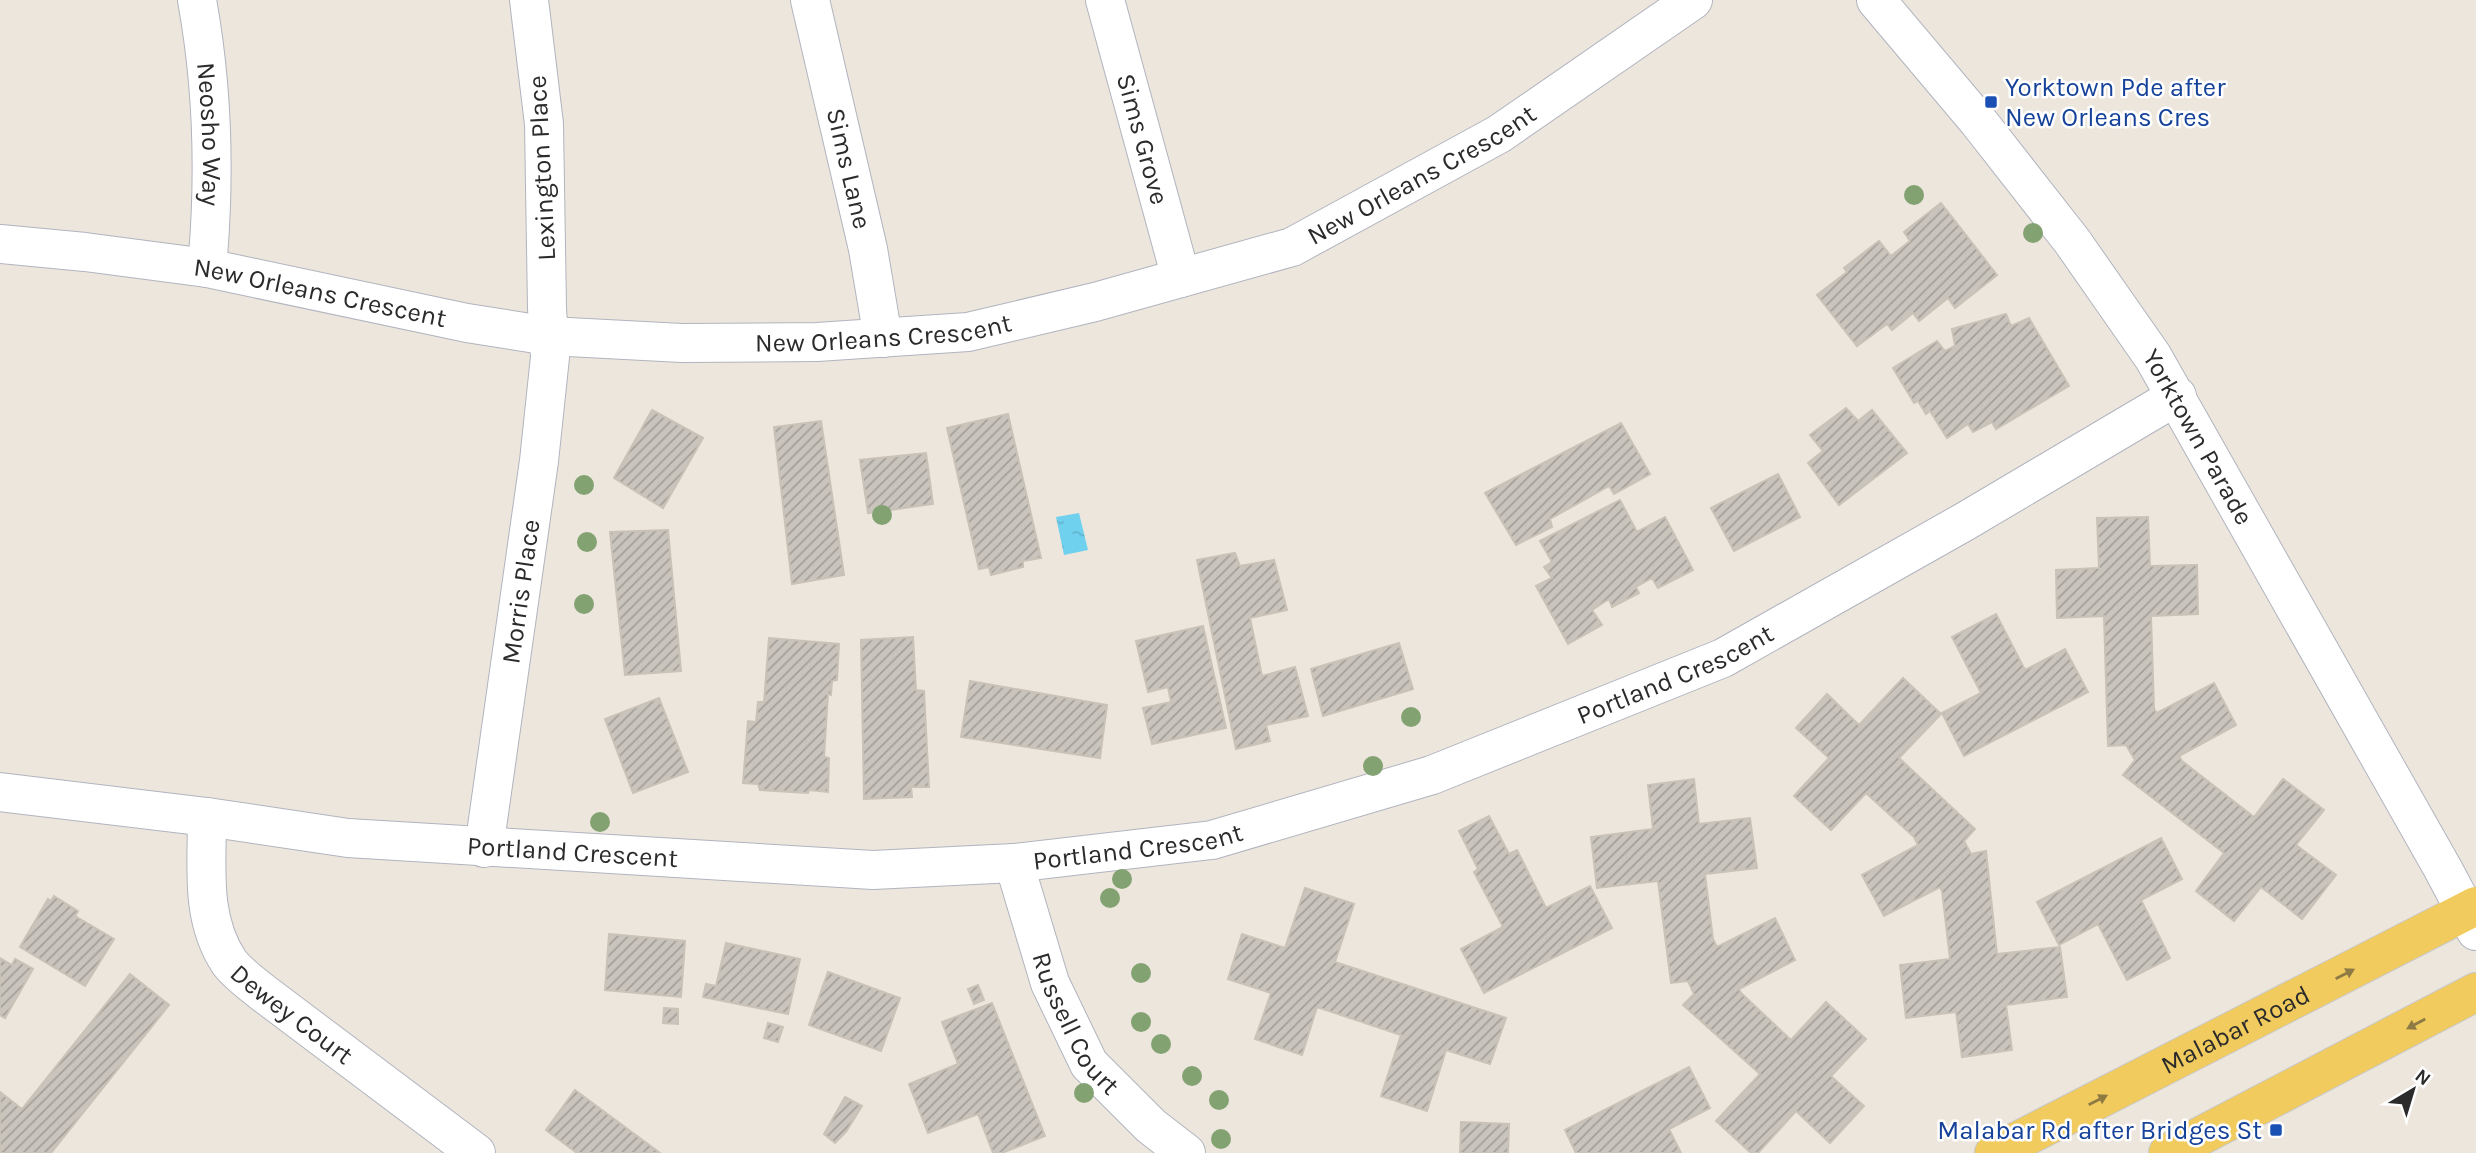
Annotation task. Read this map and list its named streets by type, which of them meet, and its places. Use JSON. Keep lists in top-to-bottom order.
{
  "streets": {
    "main road": ["Malabar Road"],
    "street": [
      "Neosho Way",
      "Sims Grove",
      "Lexington Place",
      "Sims Lane",
      "New Orleans Crescent",
      "Yorktown Parade",
      "Morris Place",
      "Portland Crescent",
      "Dewey Court",
      "Russell Court"
    ]
  },
  "crossings": [
    ["Neosho Way", "New Orleans Crescent"],
    ["Sims Grove", "New Orleans Crescent"],
    ["Lexington Place", "New Orleans Crescent"],
    ["Lexington Place", "Morris Place"],
    ["Sims Lane", "New Orleans Crescent"],
    ["New Orleans Crescent", "Morris Place"],
    ["Yorktown Parade", "Portland Crescent"],
    ["Yorktown Parade", "Malabar Road"],
    ["Morris Place", "Portland Crescent"],
    ["Portland Crescent", "Dewey Court"],
    ["Portland Crescent", "Russell Court"]
  ],
  "places": {
    "transit": ["Yorktown Pde after New Orleans Cres", "Malabar Rd after Bridges St"]
  },
  "north": "top right"
}
